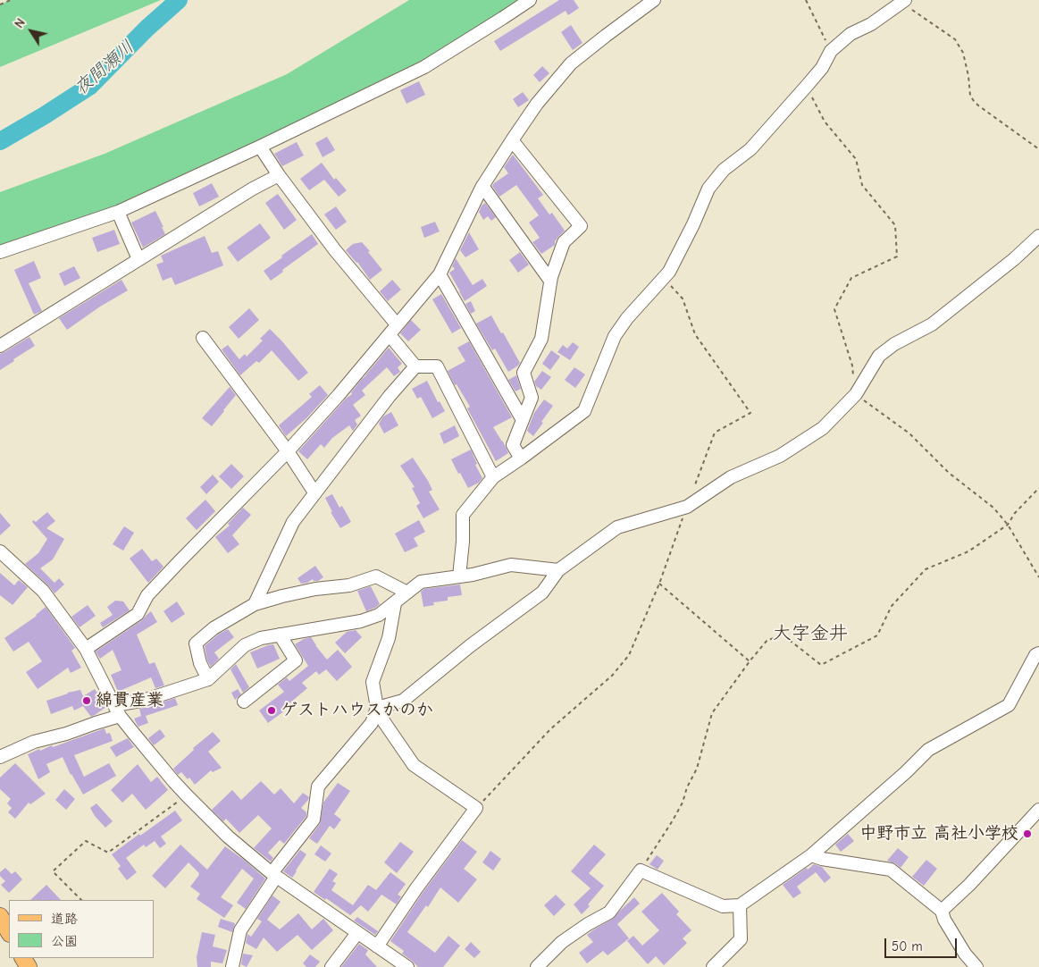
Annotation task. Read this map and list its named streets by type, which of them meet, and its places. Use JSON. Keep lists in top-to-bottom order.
{
  "districts": ["大字金井"],
  "water": ["夜間瀬川"],
  "places": ["綿貫産業", "ゲストハウスかのか", "中野市立 高社小学校"],
  "legend": ["道路", "公園"],
  "scale_bar": "50 m",
  "north": "top left"
}
